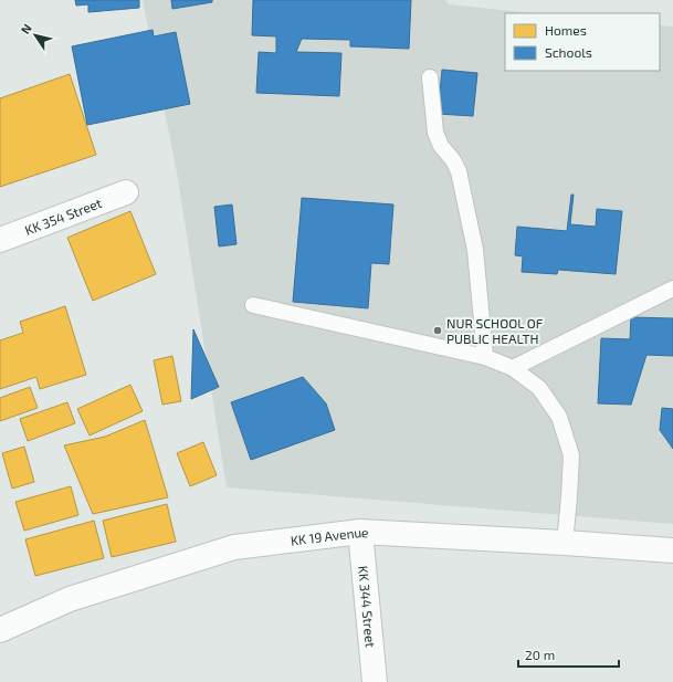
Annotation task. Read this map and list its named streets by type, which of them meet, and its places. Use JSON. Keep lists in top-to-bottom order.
{
  "streets": {
    "street": ["KK 354 Street", "KK 19 Avenue", "KK 344 Street"]
  },
  "crossings": [
    ["KK 19 Avenue", "KK 344 Street"]
  ],
  "places": ["NUR SCHOOL OF PUBLIC HEALTH"],
  "legend": ["Homes", "Schools"],
  "scale_bar": "20 m",
  "north": "top left"
}
